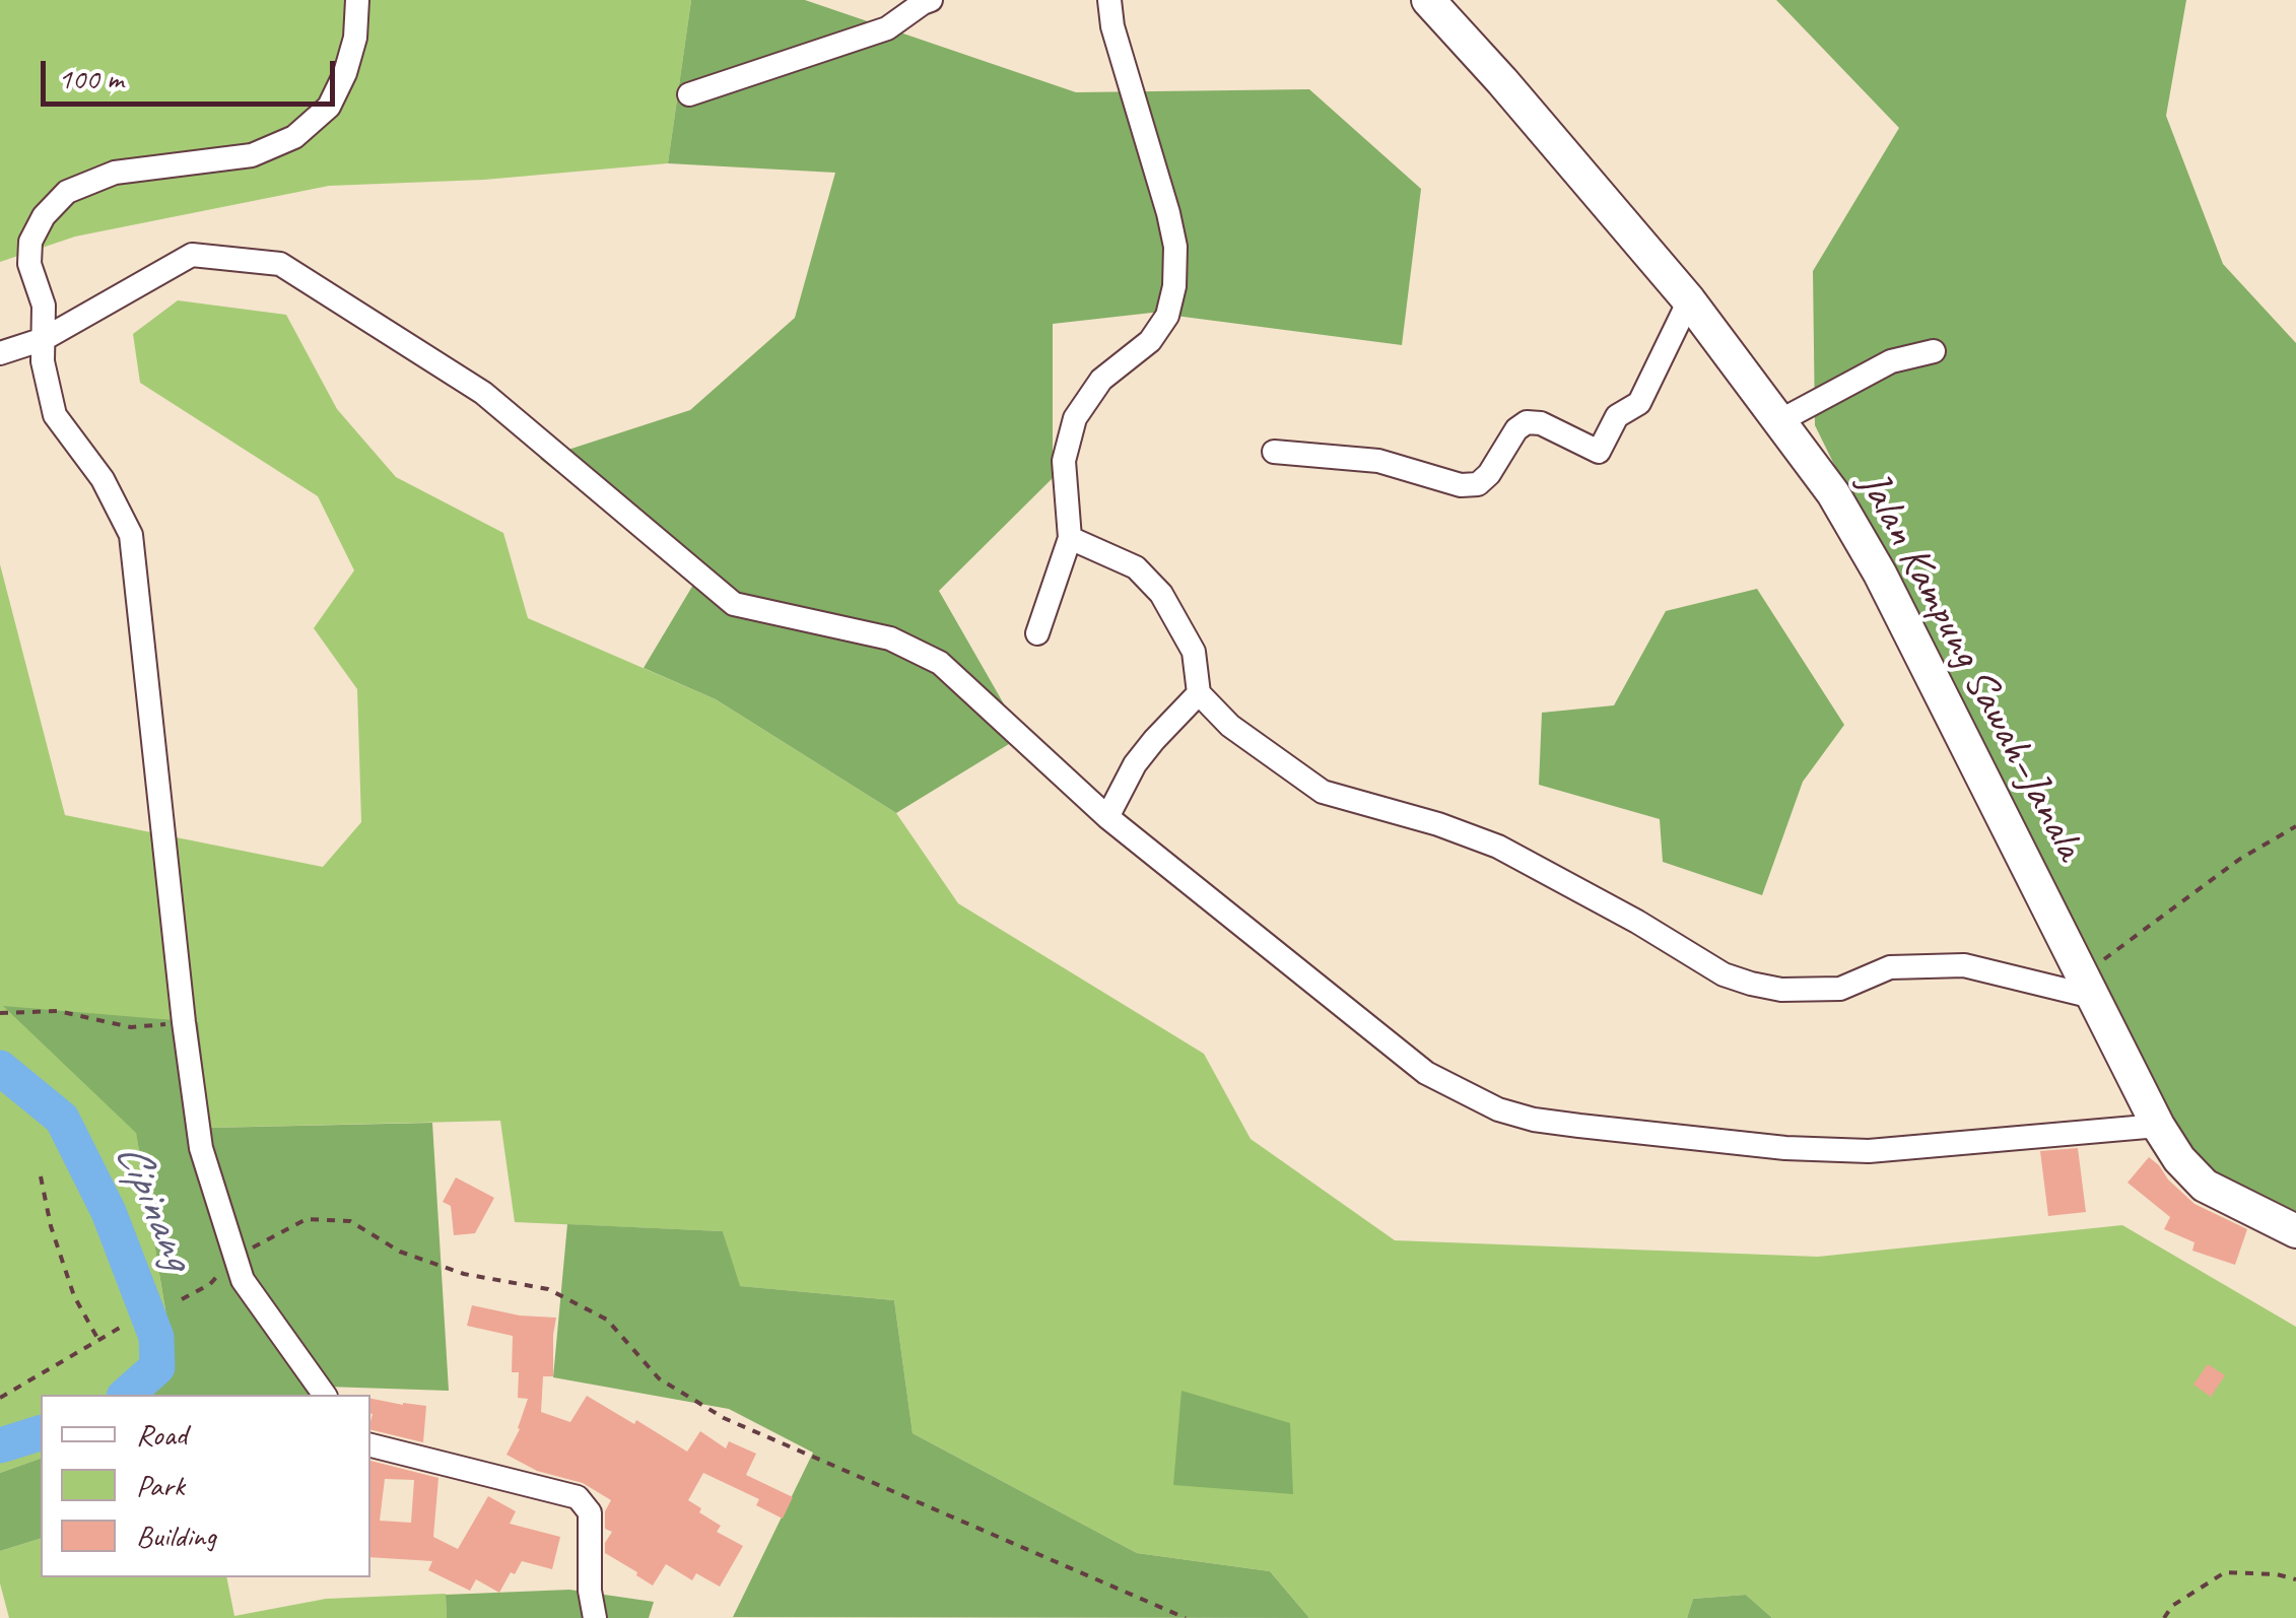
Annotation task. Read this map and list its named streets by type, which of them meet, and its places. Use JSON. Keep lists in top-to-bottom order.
{
  "streets": {
    "main road": ["Jalan Kampung Sawah–Janala"]
  },
  "water": ["Cipinang"],
  "legend": ["Road", "Park", "Building"],
  "scale_bar": "100 m"
}
